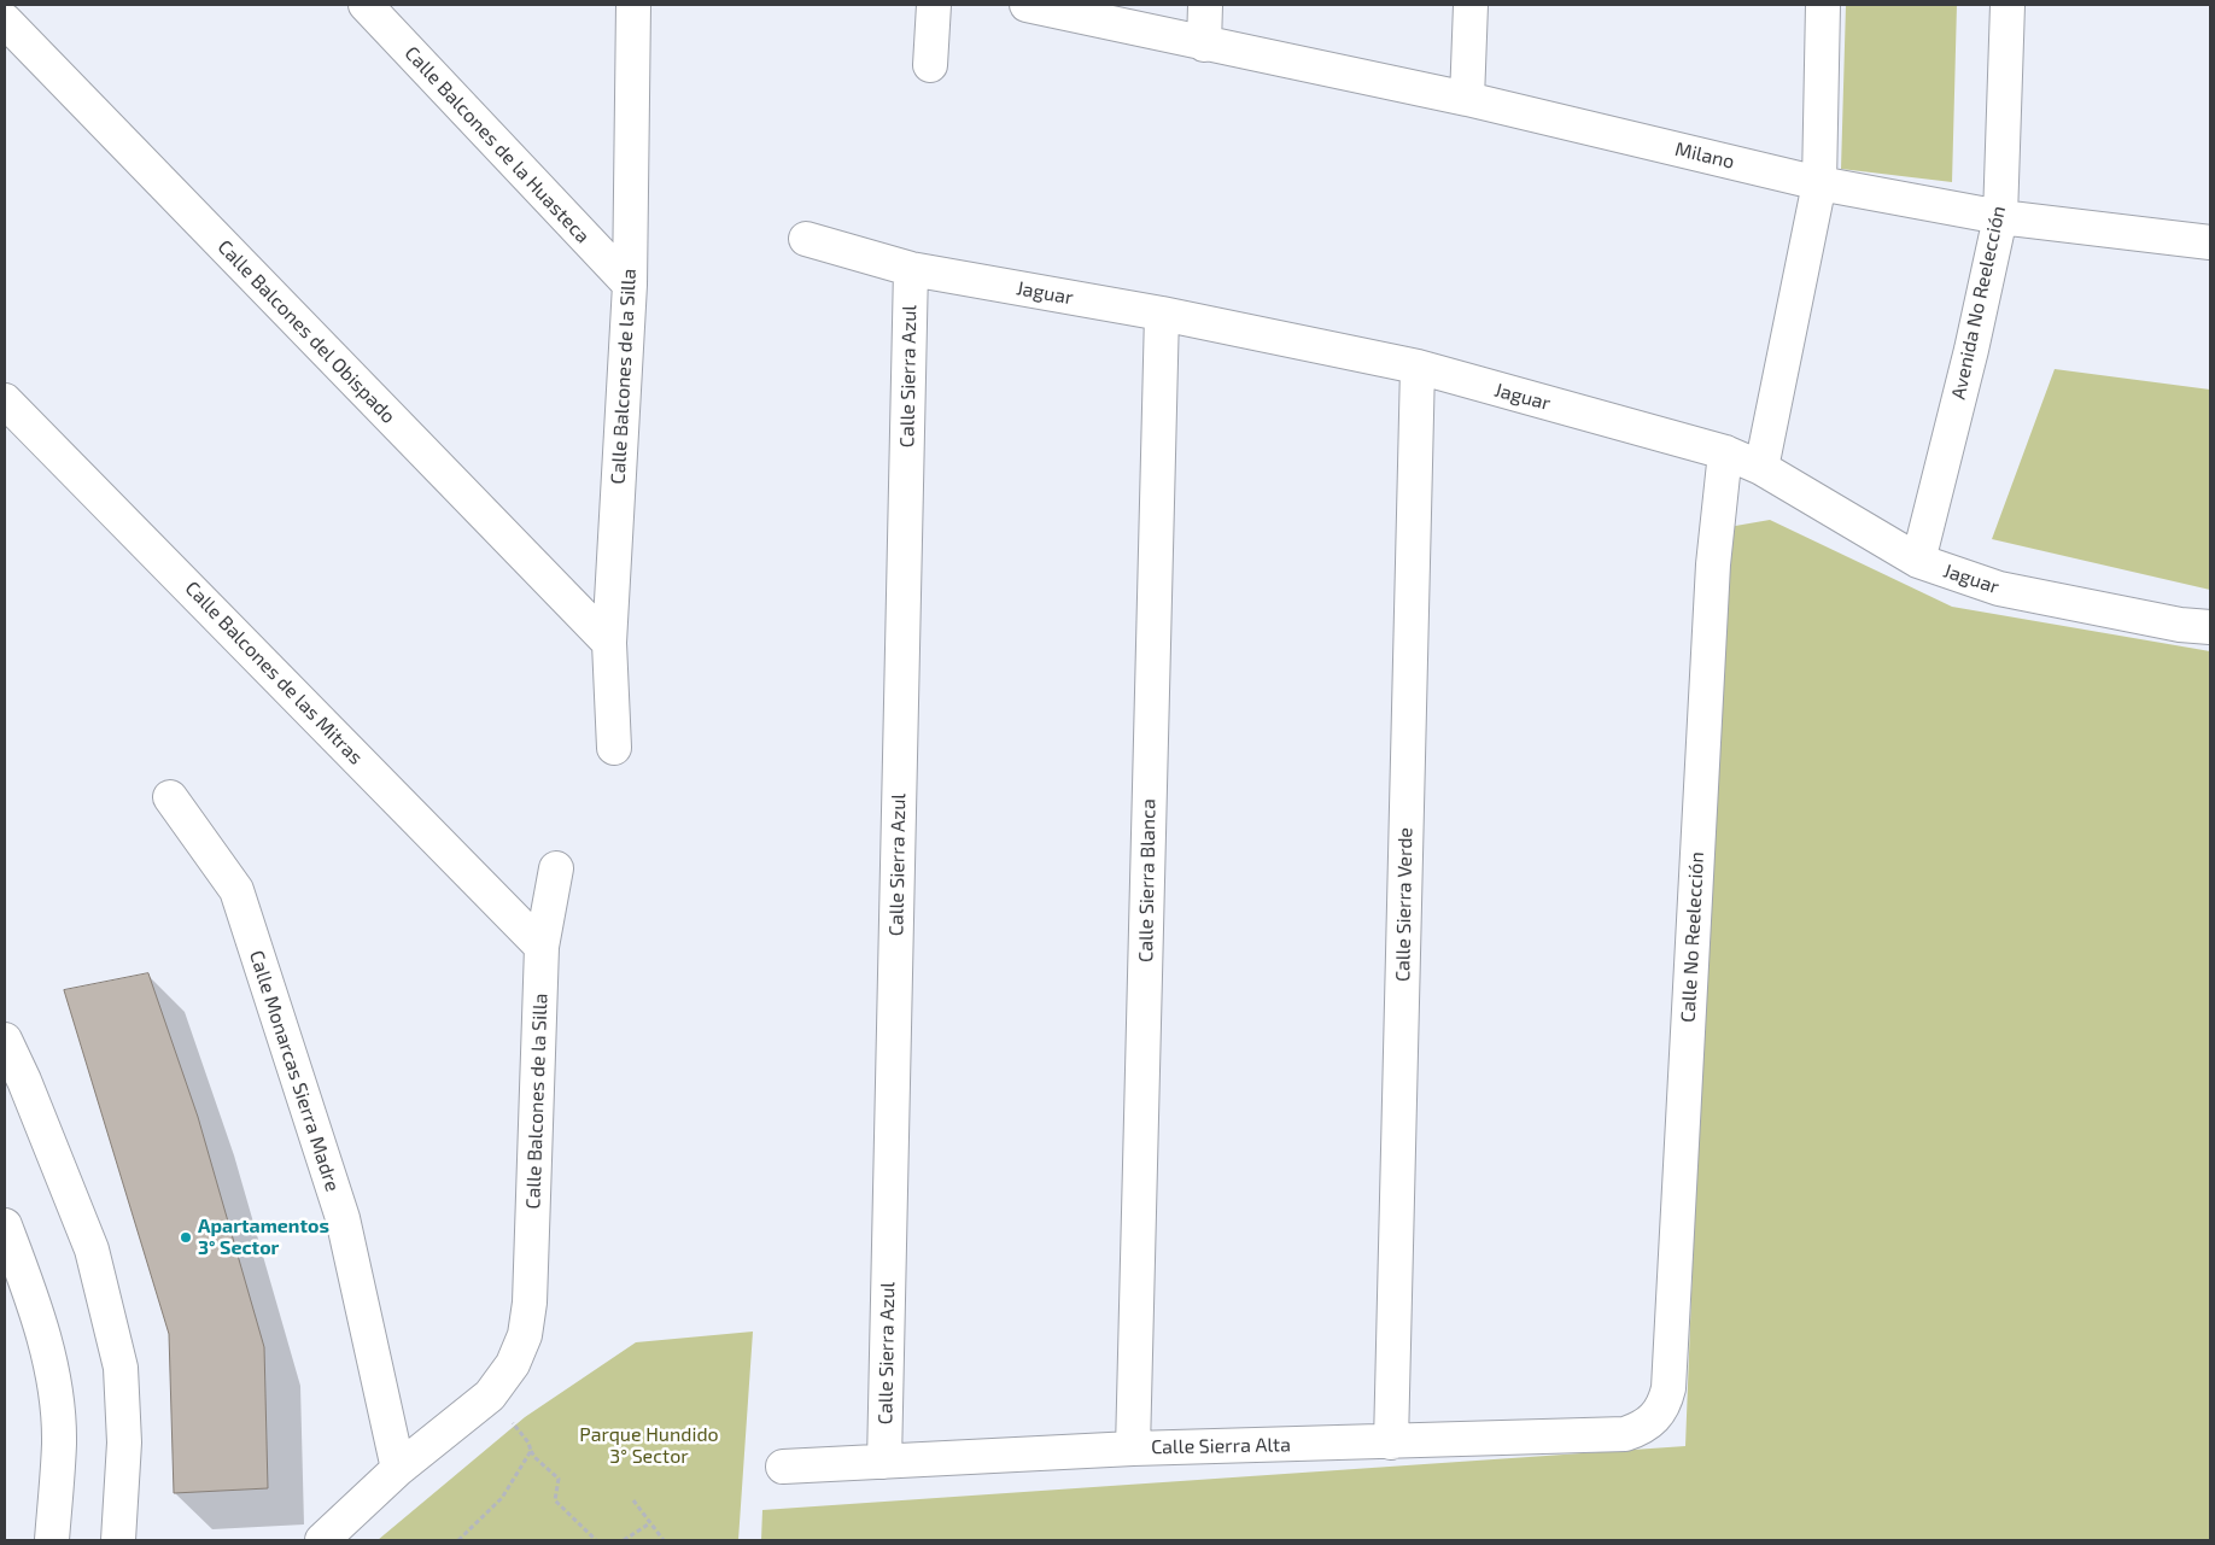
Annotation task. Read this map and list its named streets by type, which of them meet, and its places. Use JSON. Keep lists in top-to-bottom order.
{
  "streets": {
    "street": [
      "Calle Balcones de la Huasteca",
      "Milano",
      "Jaguar",
      "Avenida No Reelección",
      "Calle Balcones del Obispado",
      "Calle Balcones de la Silla",
      "Calle Sierra Azul",
      "Calle Balcones de las Mitras",
      "Calle Sierra Blanca",
      "Calle Sierra Verde",
      "Calle No Reelección",
      "Calle Monarcas Sierra Madre",
      "Calle Sierra Alta"
    ]
  },
  "crossings": [
    ["Calle Balcones de la Huasteca", "Calle Balcones de la Silla"],
    ["Milano", "Avenida No Reelección"],
    ["Jaguar", "Avenida No Reelección"],
    ["Jaguar", "Calle Sierra Azul"],
    ["Jaguar", "Calle Sierra Blanca"],
    ["Jaguar", "Calle Sierra Verde"],
    ["Jaguar", "Calle No Reelección"],
    ["Calle Balcones del Obispado", "Calle Balcones de la Silla"],
    ["Calle Balcones de la Silla", "Calle Balcones de las Mitras"],
    ["Calle Balcones de la Silla", "Calle Monarcas Sierra Madre"],
    ["Calle Sierra Azul", "Calle Sierra Alta"],
    ["Calle Sierra Blanca", "Calle Sierra Alta"],
    ["Calle Sierra Verde", "Calle Sierra Alta"],
    ["Calle No Reelección", "Calle Sierra Alta"]
  ],
  "parks": ["Parque Hundido 3° Sector"],
  "places": ["Apartamentos 3° Sector"]
}
